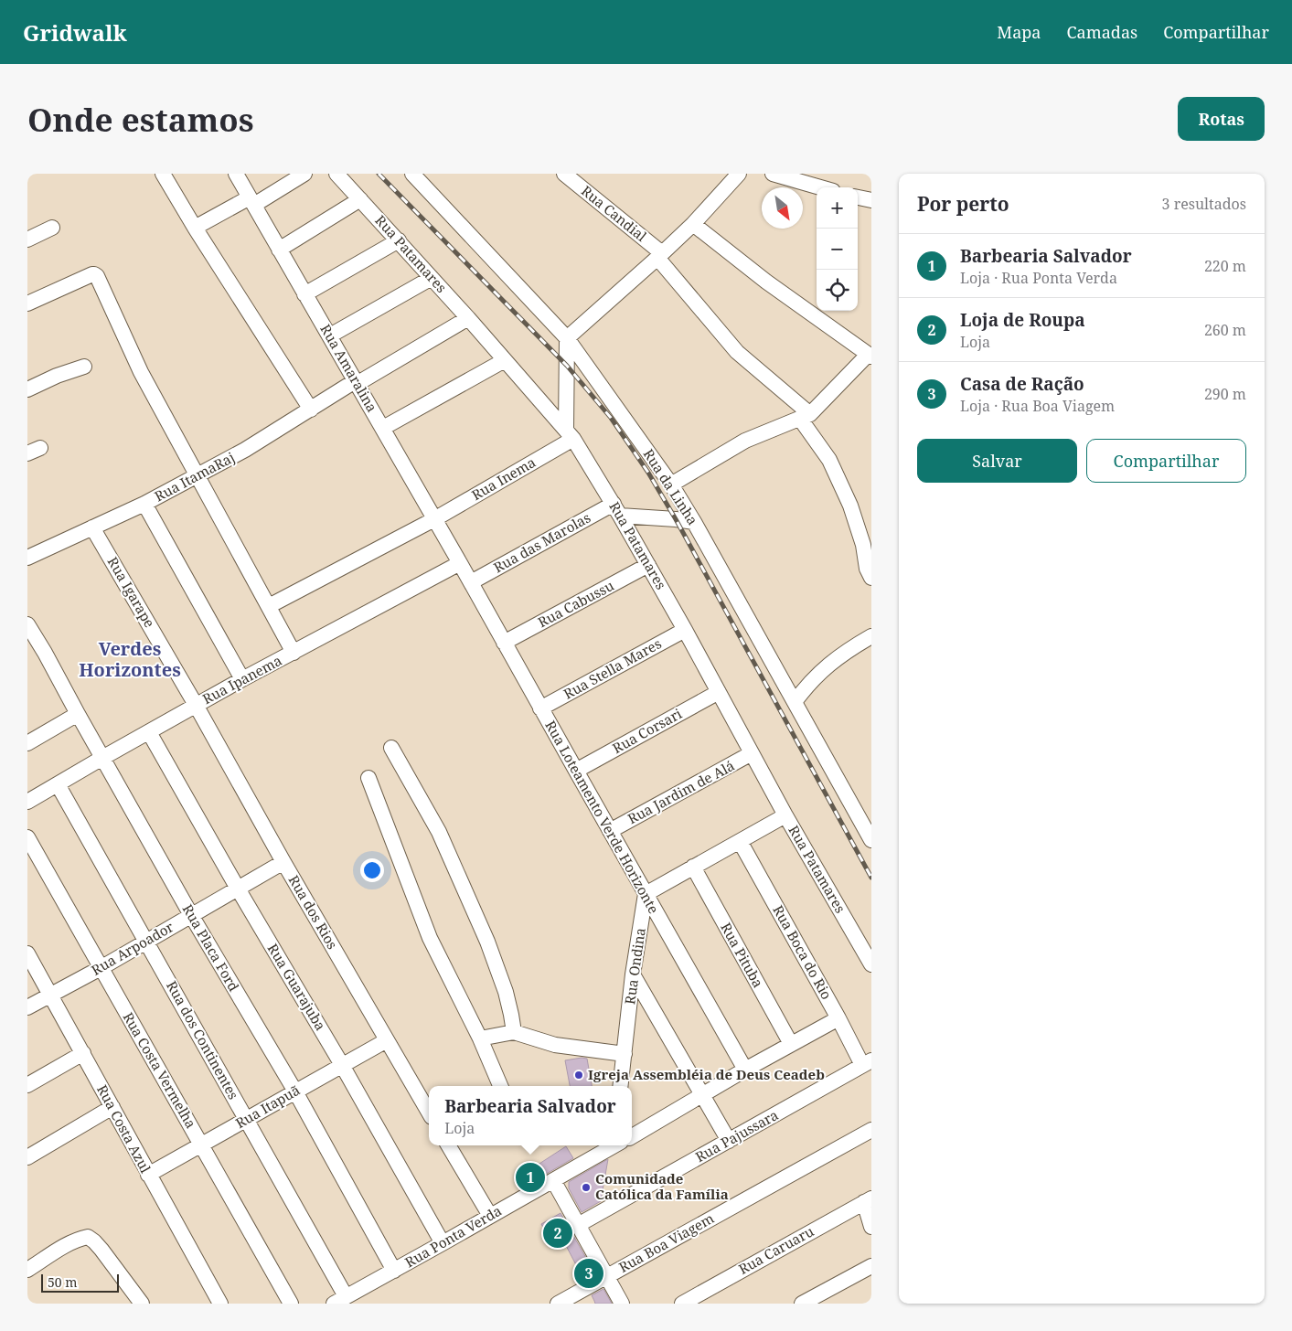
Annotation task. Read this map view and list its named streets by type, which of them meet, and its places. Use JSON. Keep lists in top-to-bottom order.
{
  "streets": {
    "street": [
      "Rua Candial",
      "Rua Patamares",
      "Rua Amaralina",
      "Rua ItamaRaj",
      "Rua Inema",
      "Rua da Linha",
      "Rua das Marolas",
      "Rua Igarape",
      "Rua Cabussu",
      "Rua Stella Mares",
      "Rua Ipanema",
      "Rua Corsari",
      "Rua Jardim de Alá",
      "Rua Loteamento Verde Horizonte",
      "Rua dos Rios",
      "Rua Placa Ford",
      "Rua Arpoador",
      "Rua Boca do Rio",
      "Rua Pituba",
      "Rua Ondina",
      "Rua Guarajuba",
      "Rua dos Continentes",
      "Rua Costa Vermelha",
      "Rua Itapuã",
      "Rua Costa Azul",
      "Rua Pajussara",
      "Rua Ponta Verda",
      "Rua Boa Viagem",
      "Rua Caruaru"
    ]
  },
  "crossings": [
    ["Rua Patamares", "Rua ItamaRaj"],
    ["Rua Patamares", "Rua Inema"],
    ["Rua Patamares", "Rua das Marolas"],
    ["Rua Patamares", "Rua Cabussu"],
    ["Rua Patamares", "Rua Stella Mares"],
    ["Rua Patamares", "Rua Corsari"],
    ["Rua Patamares", "Rua Jardim de Alá"],
    ["Rua Amaralina", "Rua ItamaRaj"],
    ["Rua Amaralina", "Rua Inema"],
    ["Rua Amaralina", "Rua Ipanema"],
    ["Rua Amaralina", "Rua Loteamento Verde Horizonte"],
    ["Rua ItamaRaj", "Rua Igarape"],
    ["Rua das Marolas", "Rua Loteamento Verde Horizonte"],
    ["Rua Igarape", "Rua Ipanema"],
    ["Rua Igarape", "Rua dos Rios"],
    ["Rua Cabussu", "Rua Loteamento Verde Horizonte"],
    ["Rua Stella Mares", "Rua Loteamento Verde Horizonte"],
    ["Rua Ipanema", "Rua Loteamento Verde Horizonte"],
    ["Rua Ipanema", "Rua dos Rios"],
    ["Rua Ipanema", "Rua Placa Ford"],
    ["Rua Ipanema", "Rua Guarajuba"],
    ["Rua Ipanema", "Rua dos Continentes"],
    ["Rua Corsari", "Rua Loteamento Verde Horizonte"],
    ["Rua Jardim de Alá", "Rua Loteamento Verde Horizonte"],
    ["Rua Loteamento Verde Horizonte", "Rua Ondina"],
    ["Rua dos Rios", "Rua Arpoador"],
    ["Rua dos Rios", "Rua Itapuã"],
    ["Rua Placa Ford", "Rua Arpoador"],
    ["Rua Placa Ford", "Rua Itapuã"],
    ["Rua Placa Ford", "Rua Ponta Verda"],
    ["Rua Arpoador", "Rua Guarajuba"],
    ["Rua Arpoador", "Rua dos Continentes"],
    ["Rua Arpoador", "Rua Costa Vermelha"],
    ["Rua Arpoador", "Rua Costa Azul"],
    ["Rua Boca do Rio", "Rua Pajussara"],
    ["Rua Guarajuba", "Rua Itapuã"],
    ["Rua Guarajuba", "Rua Ponta Verda"],
    ["Rua dos Continentes", "Rua Itapuã"],
    ["Rua dos Continentes", "Rua Ponta Verda"],
    ["Rua Costa Vermelha", "Rua Itapuã"],
    ["Rua Itapuã", "Rua Costa Azul"]
  ],
  "districts": ["Verdes Horizontes"],
  "places": ["Igreja Assembléia de Deus Ceadeb", "Comunidade Católica da Família"],
  "scale_bar": "50 m",
  "north": "bottom right",
  "page": {
    "header": "Gridwalk",
    "nav": ["Mapa", "Camadas", "Compartilhar"],
    "buttons": [
      "Rotas",
      ["Salvar", "Compartilhar"]
    ],
    "title": "Onde estamos",
    "heading": ["Por perto", "3 resultados"],
    "map_buttons": ["+", "−"],
    "list": [
      {
        "mark": "1",
        "name": "Barbearia Salvador",
        "note": "Loja · Rua Ponta Verda",
        "value": "220 m"
      },
      {
        "mark": "2",
        "name": "Loja de Roupa",
        "note": "Loja",
        "value": "260 m"
      },
      {
        "mark": "3",
        "name": "Casa de Ração",
        "note": "Loja · Rua Boa Viagem",
        "value": "290 m"
      }
    ],
    "popup": ["Barbearia Salvador", "Loja"],
    "pins": ["1", "2", "3"],
    "scale": "50 m"
  }
}
